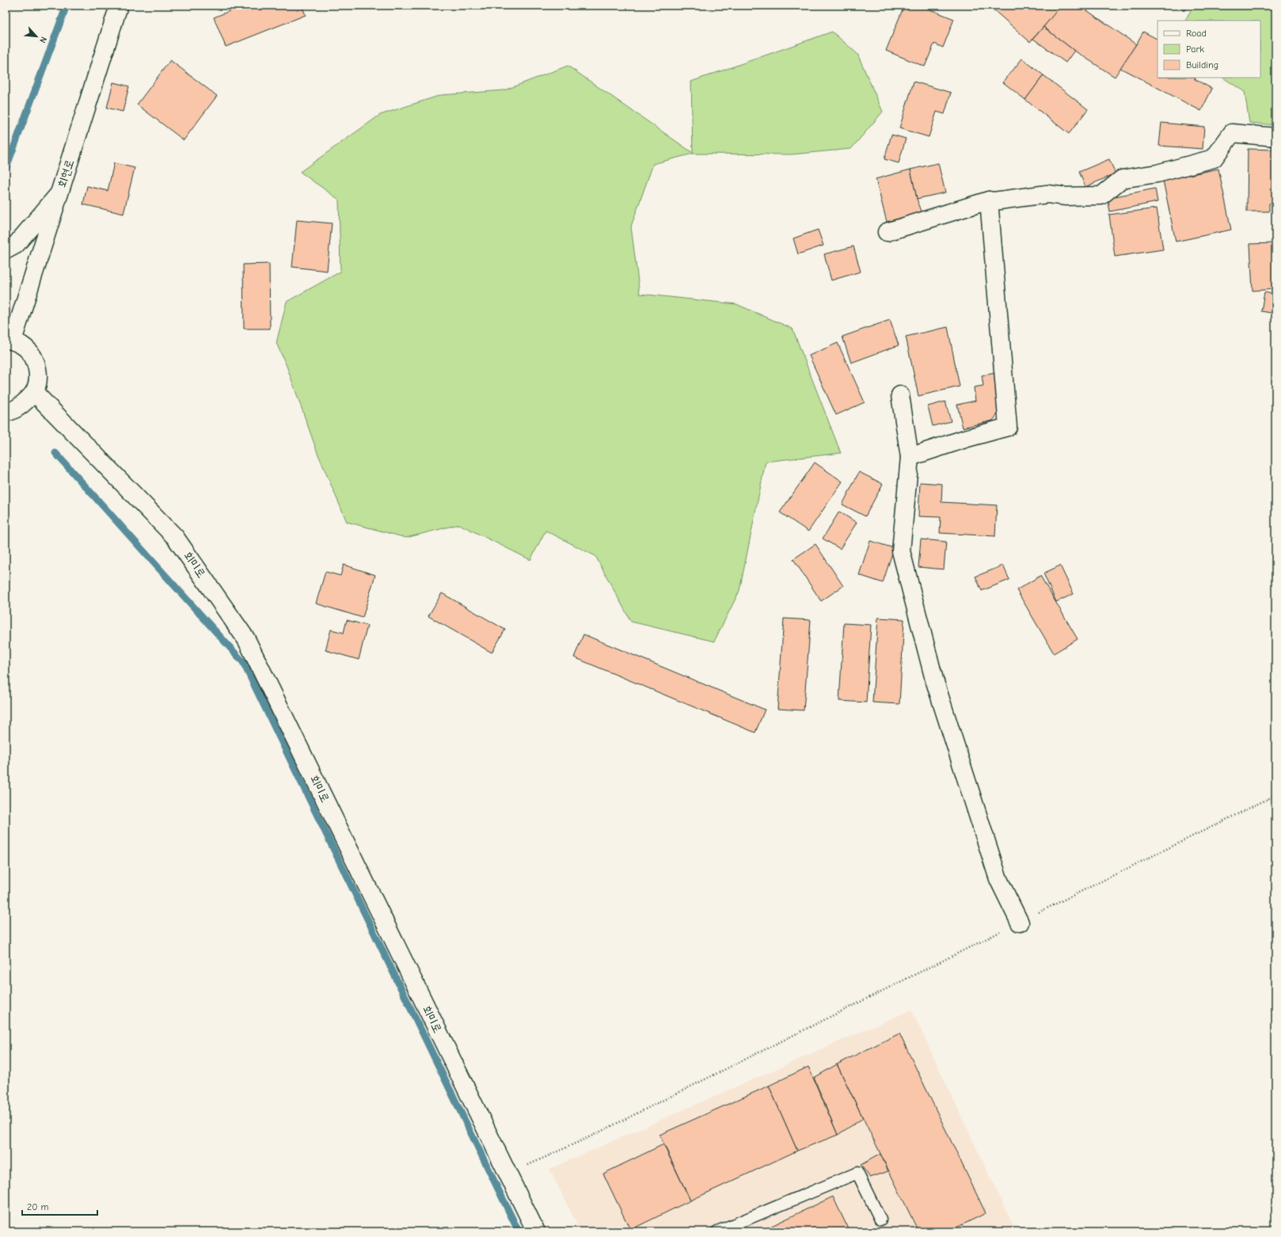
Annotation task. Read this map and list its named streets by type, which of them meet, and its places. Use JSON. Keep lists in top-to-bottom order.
{
  "streets": {
    "street": ["회현로", "회미로"]
  },
  "legend": ["Road", "Park", "Building"],
  "scale_bar": "20 m",
  "north": "bottom right"
}
